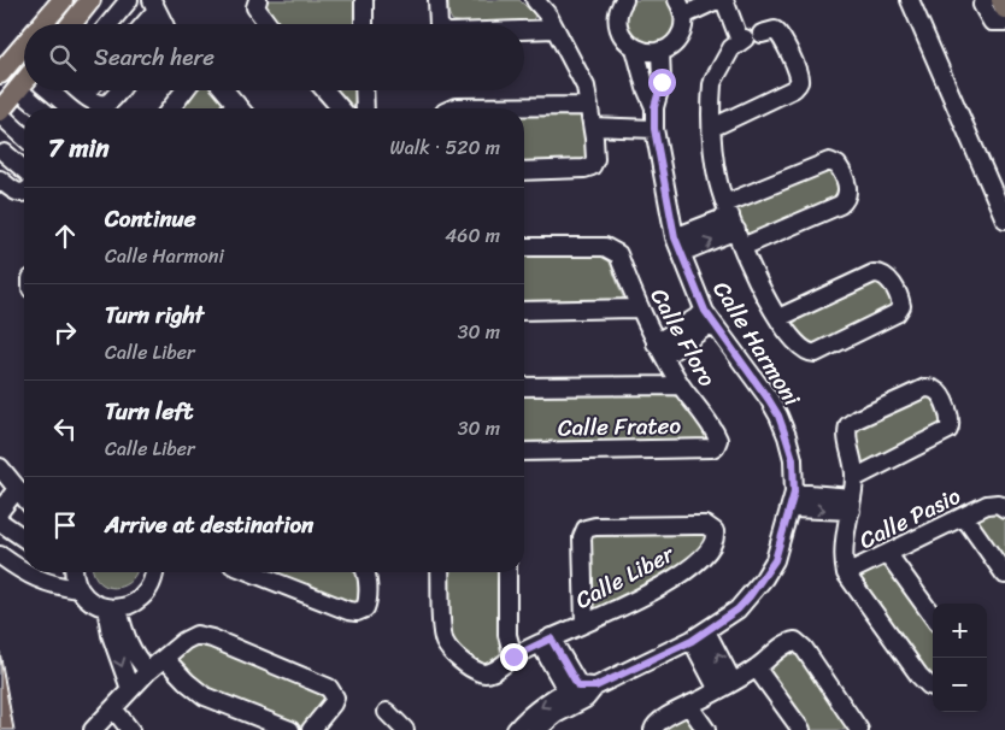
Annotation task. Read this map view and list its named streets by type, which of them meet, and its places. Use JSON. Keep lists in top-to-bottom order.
{
  "streets": {
    "street": [
      "Calle Floro",
      "Calle Harmoni",
      "Calle Frateo",
      "Calle Pasio",
      "Calle Liber"
    ]
  },
  "crossings": [
    ["Calle Floro", "Calle Frateo"]
  ],
  "page": {
    "search": "Search here",
    "heading": ["7 min", "Walk · 520 m"],
    "list": [
      ["Continue", "Calle Harmoni", "460 m"],
      ["Turn right", "Calle Liber", "30 m"],
      ["Turn left", "Calle Liber", "30 m"],
      "Arrive at destination"
    ],
    "map_buttons": ["+", "−"]
  }
}
